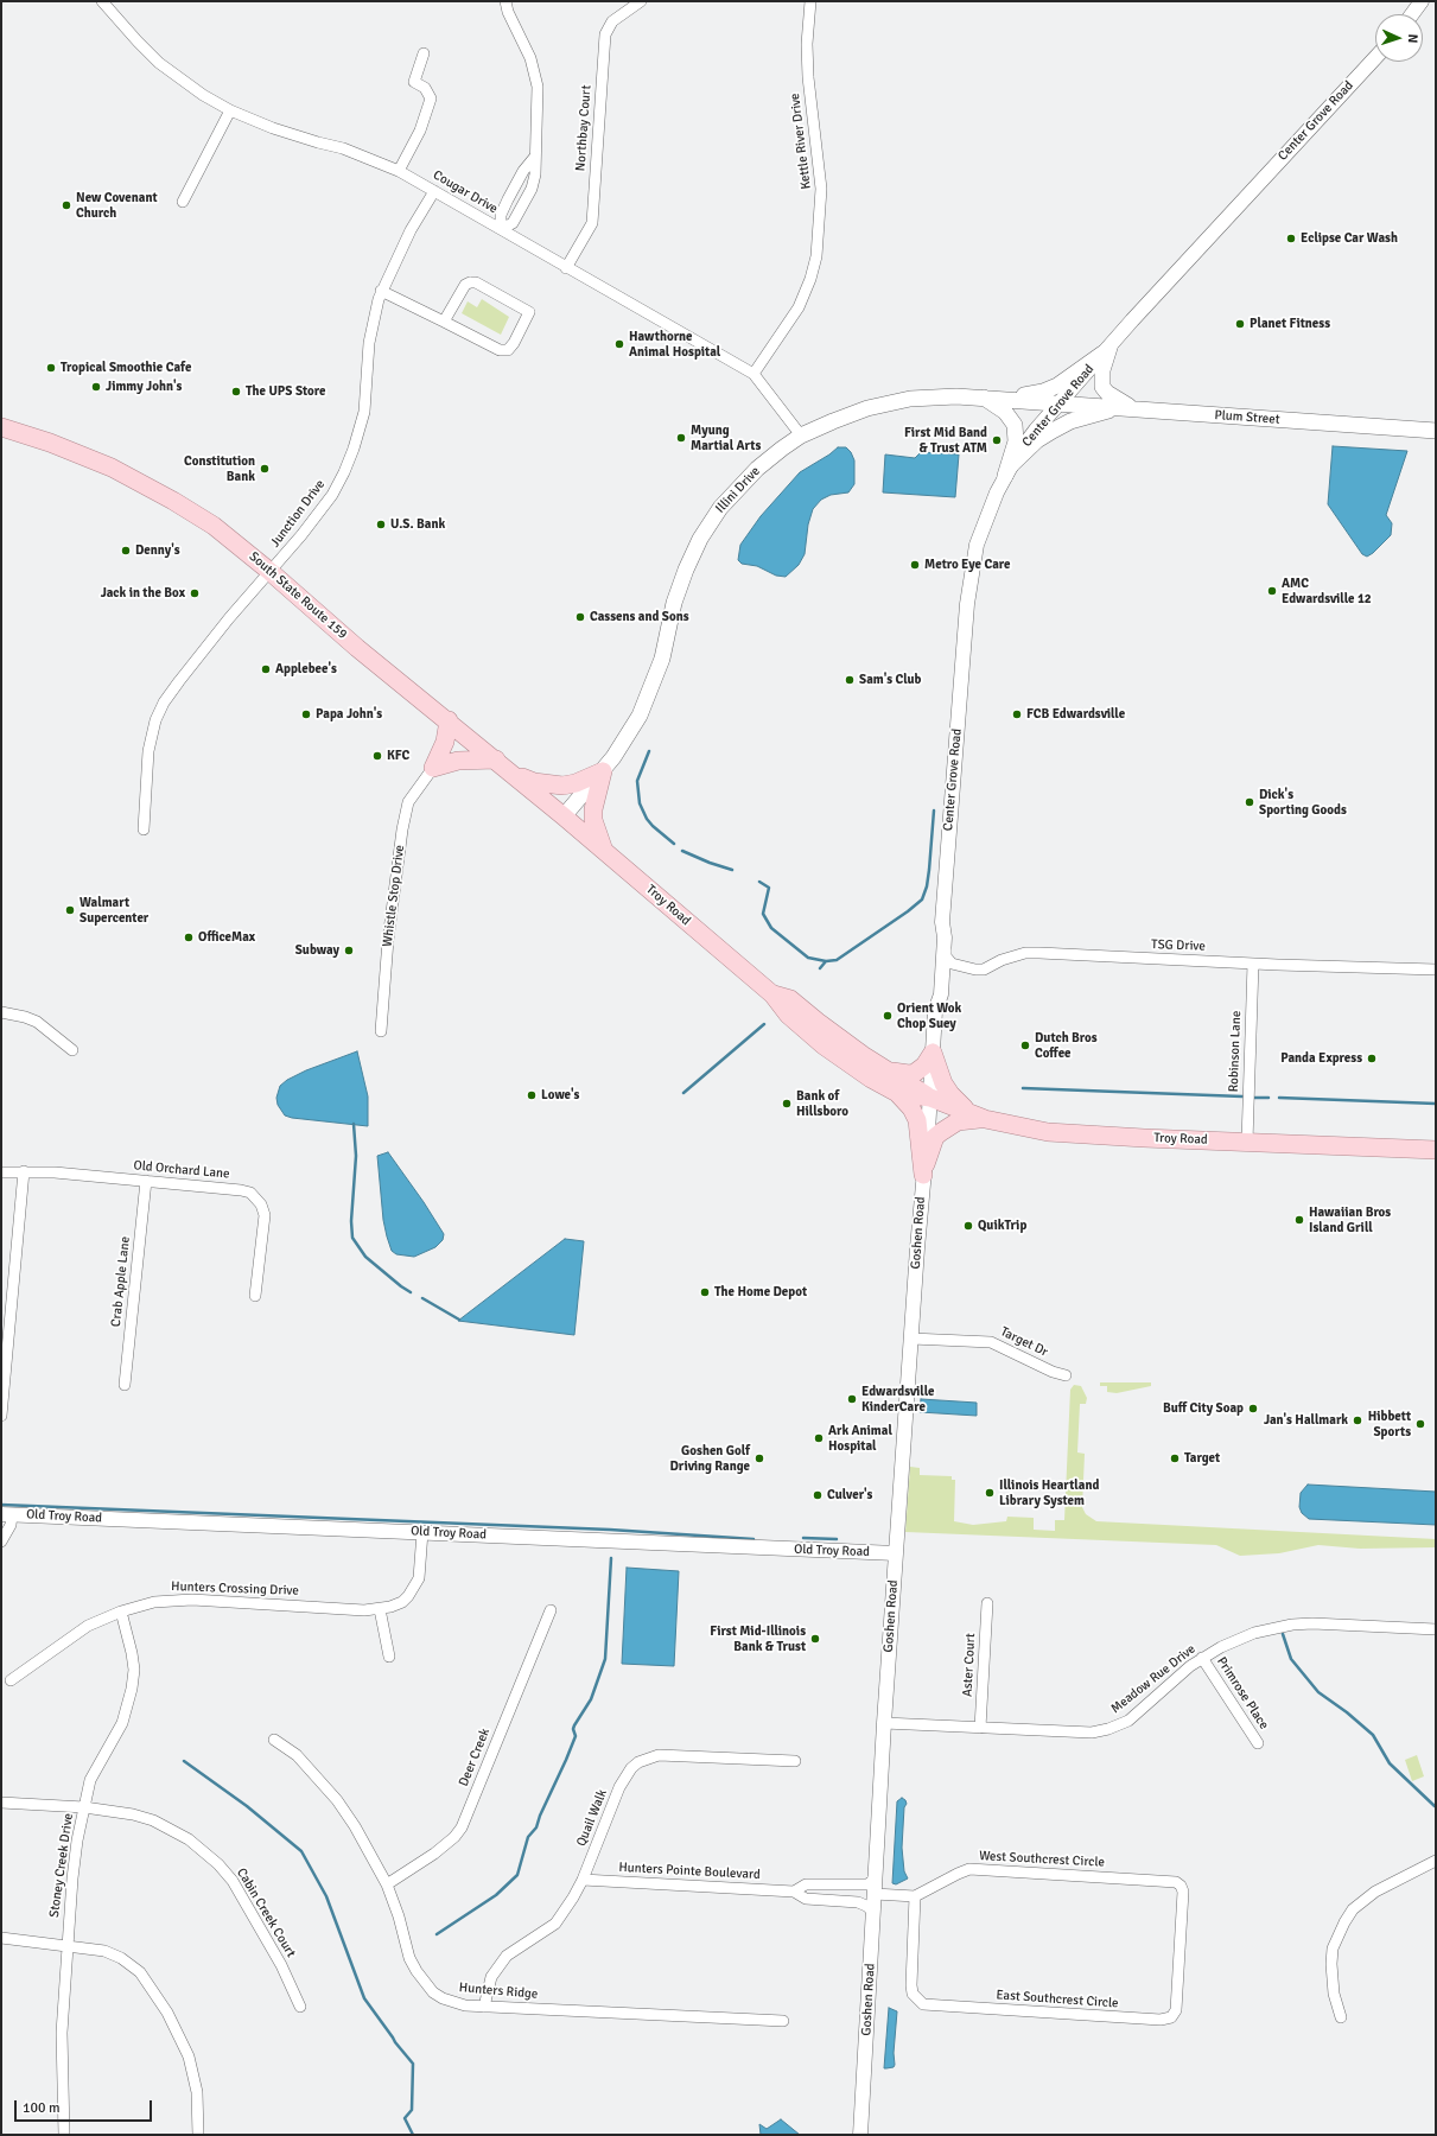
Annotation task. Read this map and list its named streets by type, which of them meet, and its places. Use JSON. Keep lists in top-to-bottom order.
{
  "streets": {
    "main road": [
      "Plum Street",
      "Illini Drive",
      "South State Route 159",
      "Whistle Stop Drive",
      "Troy Road"
    ],
    "street": [
      "Center Grove Road",
      "Northbay Court",
      "Kettle River Drive",
      "Cougar Drive",
      "Junction Drive",
      "TSG Drive",
      "Robinson Lane",
      "Old Orchard Lane",
      "Goshen Road",
      "Crab Apple Lane",
      "Target Dr",
      "Old Troy Road",
      "Hunters Crossing Drive",
      "Aster Court",
      "Meadow Rue Drive",
      "Primrose Place",
      "Deer Creek",
      "Quail Walk",
      "West Southcrest Circle",
      "Stoney Creek Drive",
      "Hunters Pointe Boulevard",
      "Cabin Creek Court",
      "Hunters Ridge",
      "East Southcrest Circle"
    ]
  },
  "crossings": [
    ["Center Grove Road", "Plum Street"],
    ["Center Grove Road", "Illini Drive"],
    ["Center Grove Road", "Troy Road"],
    ["Center Grove Road", "TSG Drive"],
    ["Center Grove Road", "Goshen Road"],
    ["Northbay Court", "Cougar Drive"],
    ["Kettle River Drive", "Cougar Drive"],
    ["Cougar Drive", "Illini Drive"],
    ["Cougar Drive", "Junction Drive"],
    ["Plum Street", "Illini Drive"],
    ["Illini Drive", "South State Route 159"],
    ["Illini Drive", "Troy Road"],
    ["Junction Drive", "South State Route 159"],
    ["South State Route 159", "Whistle Stop Drive"],
    ["South State Route 159", "Troy Road"],
    ["Troy Road", "Robinson Lane"],
    ["Troy Road", "Goshen Road"],
    ["TSG Drive", "Robinson Lane"],
    ["Old Orchard Lane", "Crab Apple Lane"],
    ["Goshen Road", "Target Dr"],
    ["Goshen Road", "Old Troy Road"],
    ["Goshen Road", "Meadow Rue Drive"],
    ["Goshen Road", "Hunters Pointe Boulevard"],
    ["Old Troy Road", "Hunters Crossing Drive"],
    ["Hunters Crossing Drive", "Stoney Creek Drive"],
    ["Aster Court", "Meadow Rue Drive"],
    ["Meadow Rue Drive", "Primrose Place"],
    ["Deer Creek", "Hunters Ridge"],
    ["Quail Walk", "Hunters Pointe Boulevard"],
    ["Quail Walk", "Hunters Ridge"],
    ["West Southcrest Circle", "East Southcrest Circle"],
    ["Stoney Creek Drive", "Cabin Creek Court"]
  ],
  "places": [
    "New Covenant Church",
    "Eclipse Car Wash",
    "Planet Fitness",
    "Hawthorne Animal Hospital",
    "Tropical Smoothie Cafe",
    "Jimmy John's",
    "The UPS Store",
    "Myung Martial Arts",
    "First Mid Band & Trust ATM",
    "Constitution Bank",
    "U.S. Bank",
    "Denny's",
    "Metro Eye Care",
    "AMC Edwardsville 12",
    "Jack in the Box",
    "Cassens and Sons",
    "Applebee's",
    "Sam's Club",
    "Papa John's",
    "FCB Edwardsville",
    "KFC",
    "Dick's Sporting Goods",
    "Walmart Supercenter",
    "OfficeMax",
    "Subway",
    "Orient Wok Chop Suey",
    "Dutch Bros Coffee",
    "Panda Express",
    "Lowe's",
    "Bank of Hillsboro",
    "Hawaiian Bros Island Grill",
    "QuikTrip",
    "The Home Depot",
    "Edwardsville KinderCare",
    "Buff City Soap",
    "Jan's Hallmark",
    "Hibbett Sports",
    "Ark Animal Hospital",
    "Goshen Golf Driving Range",
    "Target",
    "Illinois Heartland Library System",
    "Culver's",
    "First Mid-Illinois Bank & Trust"
  ],
  "scale_bar": "100 m",
  "north": "right"
}
